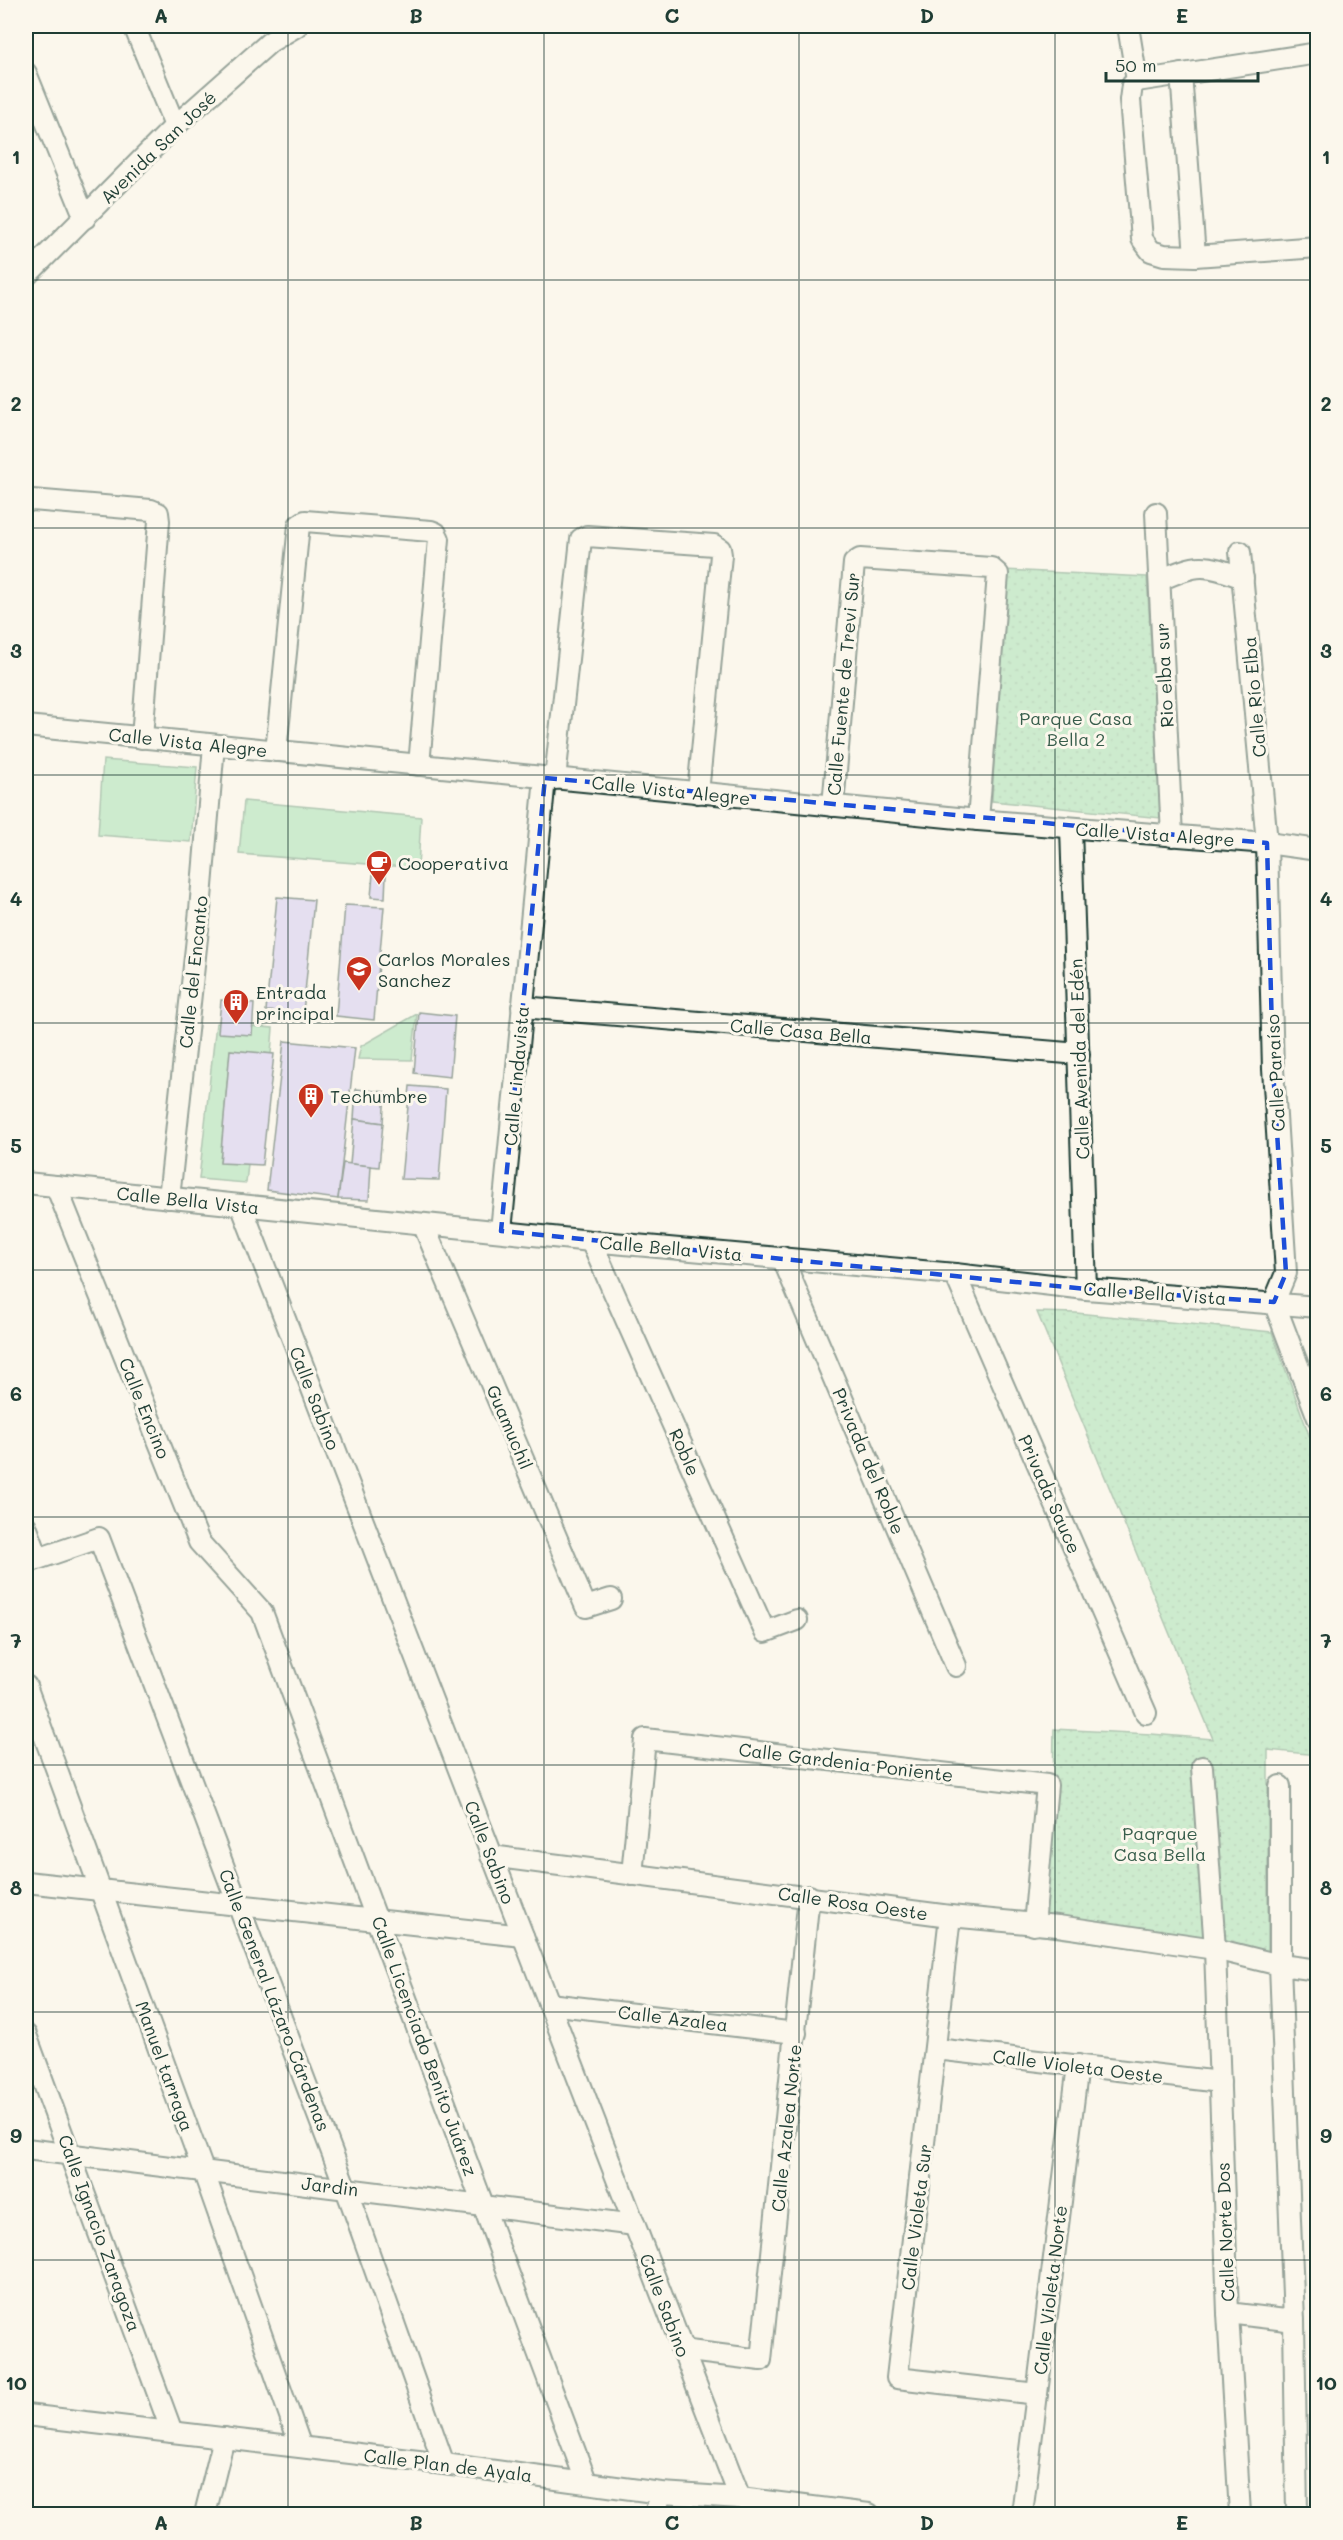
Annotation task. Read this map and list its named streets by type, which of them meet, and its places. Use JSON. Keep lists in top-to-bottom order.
{
  "streets": {
    "street": [
      "Avenida San José",
      "Rio elba sur",
      "Calle Fuente de Trevi Sur",
      "Calle Río Elba",
      "Calle Vista Alegre",
      "Calle del Encanto",
      "Calle Casa Bella",
      "Calle Avenida del Edén",
      "Calle Paraíso",
      "Calle Lindavista",
      "Calle Bella Vista",
      "Calle Sabino",
      "Calle Encino",
      "Guamuchil",
      "Roble",
      "Privada del Roble",
      "Privada Sauce",
      "Calle Gardenia Poniente",
      "Calle Rosa Oeste",
      "Calle General Lázaro Cárdenas",
      "Calle Azalea",
      "Calle Licenciado Benito Juárez",
      "Manuel tarraga",
      "Calle Violeta Oeste",
      "Calle Azalea Norte",
      "Jardin",
      "Calle Violeta Sur",
      "Calle Norte Dos",
      "Calle Ignacio Zaragoza",
      "Calle Violeta Norte",
      "Calle Plan de Ayala"
    ]
  },
  "crossings": [
    ["Rio elba sur", "Calle Vista Alegre"],
    ["Calle Fuente de Trevi Sur", "Calle Vista Alegre"],
    ["Calle Río Elba", "Calle Vista Alegre"],
    ["Calle Río Elba", "Calle Paraíso"],
    ["Calle Vista Alegre", "Calle del Encanto"],
    ["Calle Vista Alegre", "Calle Avenida del Edén"],
    ["Calle Vista Alegre", "Calle Paraíso"],
    ["Calle Vista Alegre", "Calle Lindavista"],
    ["Calle del Encanto", "Calle Bella Vista"],
    ["Calle Casa Bella", "Calle Avenida del Edén"],
    ["Calle Casa Bella", "Calle Lindavista"],
    ["Calle Avenida del Edén", "Calle Bella Vista"],
    ["Calle Paraíso", "Calle Bella Vista"],
    ["Calle Lindavista", "Calle Bella Vista"],
    ["Calle Bella Vista", "Calle Sabino"],
    ["Calle Bella Vista", "Calle Encino"],
    ["Calle Bella Vista", "Guamuchil"],
    ["Calle Bella Vista", "Roble"],
    ["Calle Bella Vista", "Privada del Roble"],
    ["Calle Bella Vista", "Privada Sauce"],
    ["Calle Sabino", "Calle Rosa Oeste"],
    ["Calle Sabino", "Calle Azalea"],
    ["Calle Sabino", "Calle Azalea Norte"],
    ["Calle Sabino", "Jardin"],
    ["Calle Sabino", "Calle Plan de Ayala"],
    ["Calle Encino", "Calle Licenciado Benito Juárez"],
    ["Calle Gardenia Poniente", "Calle Rosa Oeste"],
    ["Calle Rosa Oeste", "Calle Azalea Norte"],
    ["Calle Rosa Oeste", "Calle Violeta Sur"],
    ["Calle Rosa Oeste", "Calle Norte Dos"],
    ["Calle General Lázaro Cárdenas", "Jardin"],
    ["Calle General Lázaro Cárdenas", "Calle Plan de Ayala"],
    ["Calle Azalea", "Calle Azalea Norte"],
    ["Calle Licenciado Benito Juárez", "Jardin"],
    ["Calle Licenciado Benito Juárez", "Calle Plan de Ayala"],
    ["Manuel tarraga", "Jardin"],
    ["Manuel tarraga", "Calle Plan de Ayala"],
    ["Calle Violeta Oeste", "Calle Violeta Sur"],
    ["Calle Violeta Oeste", "Calle Norte Dos"],
    ["Calle Violeta Oeste", "Calle Violeta Norte"],
    ["Jardin", "Calle Ignacio Zaragoza"],
    ["Calle Violeta Sur", "Calle Violeta Norte"],
    ["Calle Ignacio Zaragoza", "Calle Plan de Ayala"]
  ],
  "parks": ["Parque Casa Bella 2", "Paqrque Casa Bella"],
  "places": {
    "cafe": ["Cooperativa"],
    "school or university": ["Carlos Morales Sanchez"],
    "building": ["Entrada principal", "Techumbre"]
  },
  "scale_bar": "50 m",
  "grid": {
    "columns": [
      "A",
      "B",
      "C",
      "D",
      "E"
    ],
    "rows": [
      "1",
      "2",
      "3",
      "4",
      "5",
      "6",
      "7",
      "8",
      "9",
      "10"
    ]
  }
}
